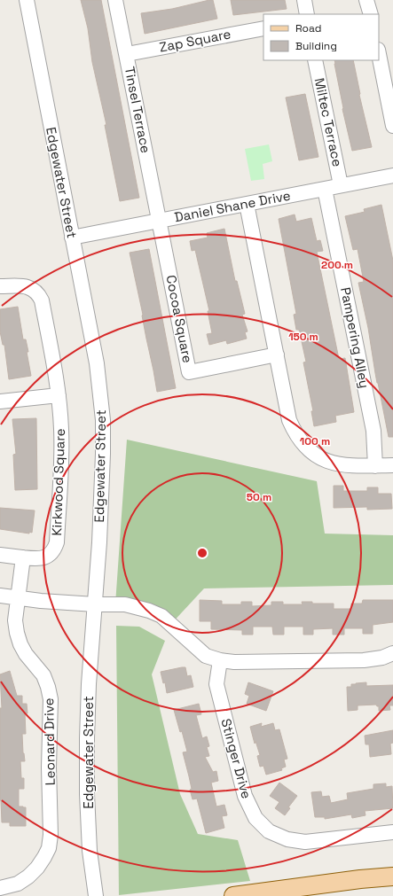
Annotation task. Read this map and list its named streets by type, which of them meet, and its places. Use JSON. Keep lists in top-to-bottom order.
{
  "streets": {
    "street": [
      "Zap Square",
      "Tinsel Terrace",
      "Miltec Terrace",
      "Edgewater Street",
      "Daniel Shane Drive",
      "Cocoa Square",
      "Pampering Alley",
      "Kirkwood Square",
      "Leonard Drive",
      "Stinger Drive"
    ]
  },
  "crossings": [
    ["Zap Square", "Tinsel Terrace"],
    ["Tinsel Terrace", "Daniel Shane Drive"],
    ["Tinsel Terrace", "Cocoa Square"],
    ["Miltec Terrace", "Daniel Shane Drive"],
    ["Edgewater Street", "Daniel Shane Drive"],
    ["Daniel Shane Drive", "Cocoa Square"],
    ["Daniel Shane Drive", "Pampering Alley"],
    ["Kirkwood Square", "Leonard Drive"]
  ],
  "legend": ["Road", "Building"],
  "rings": [
    "200 m",
    "150 m",
    "100 m",
    "50 m"
  ]
}
